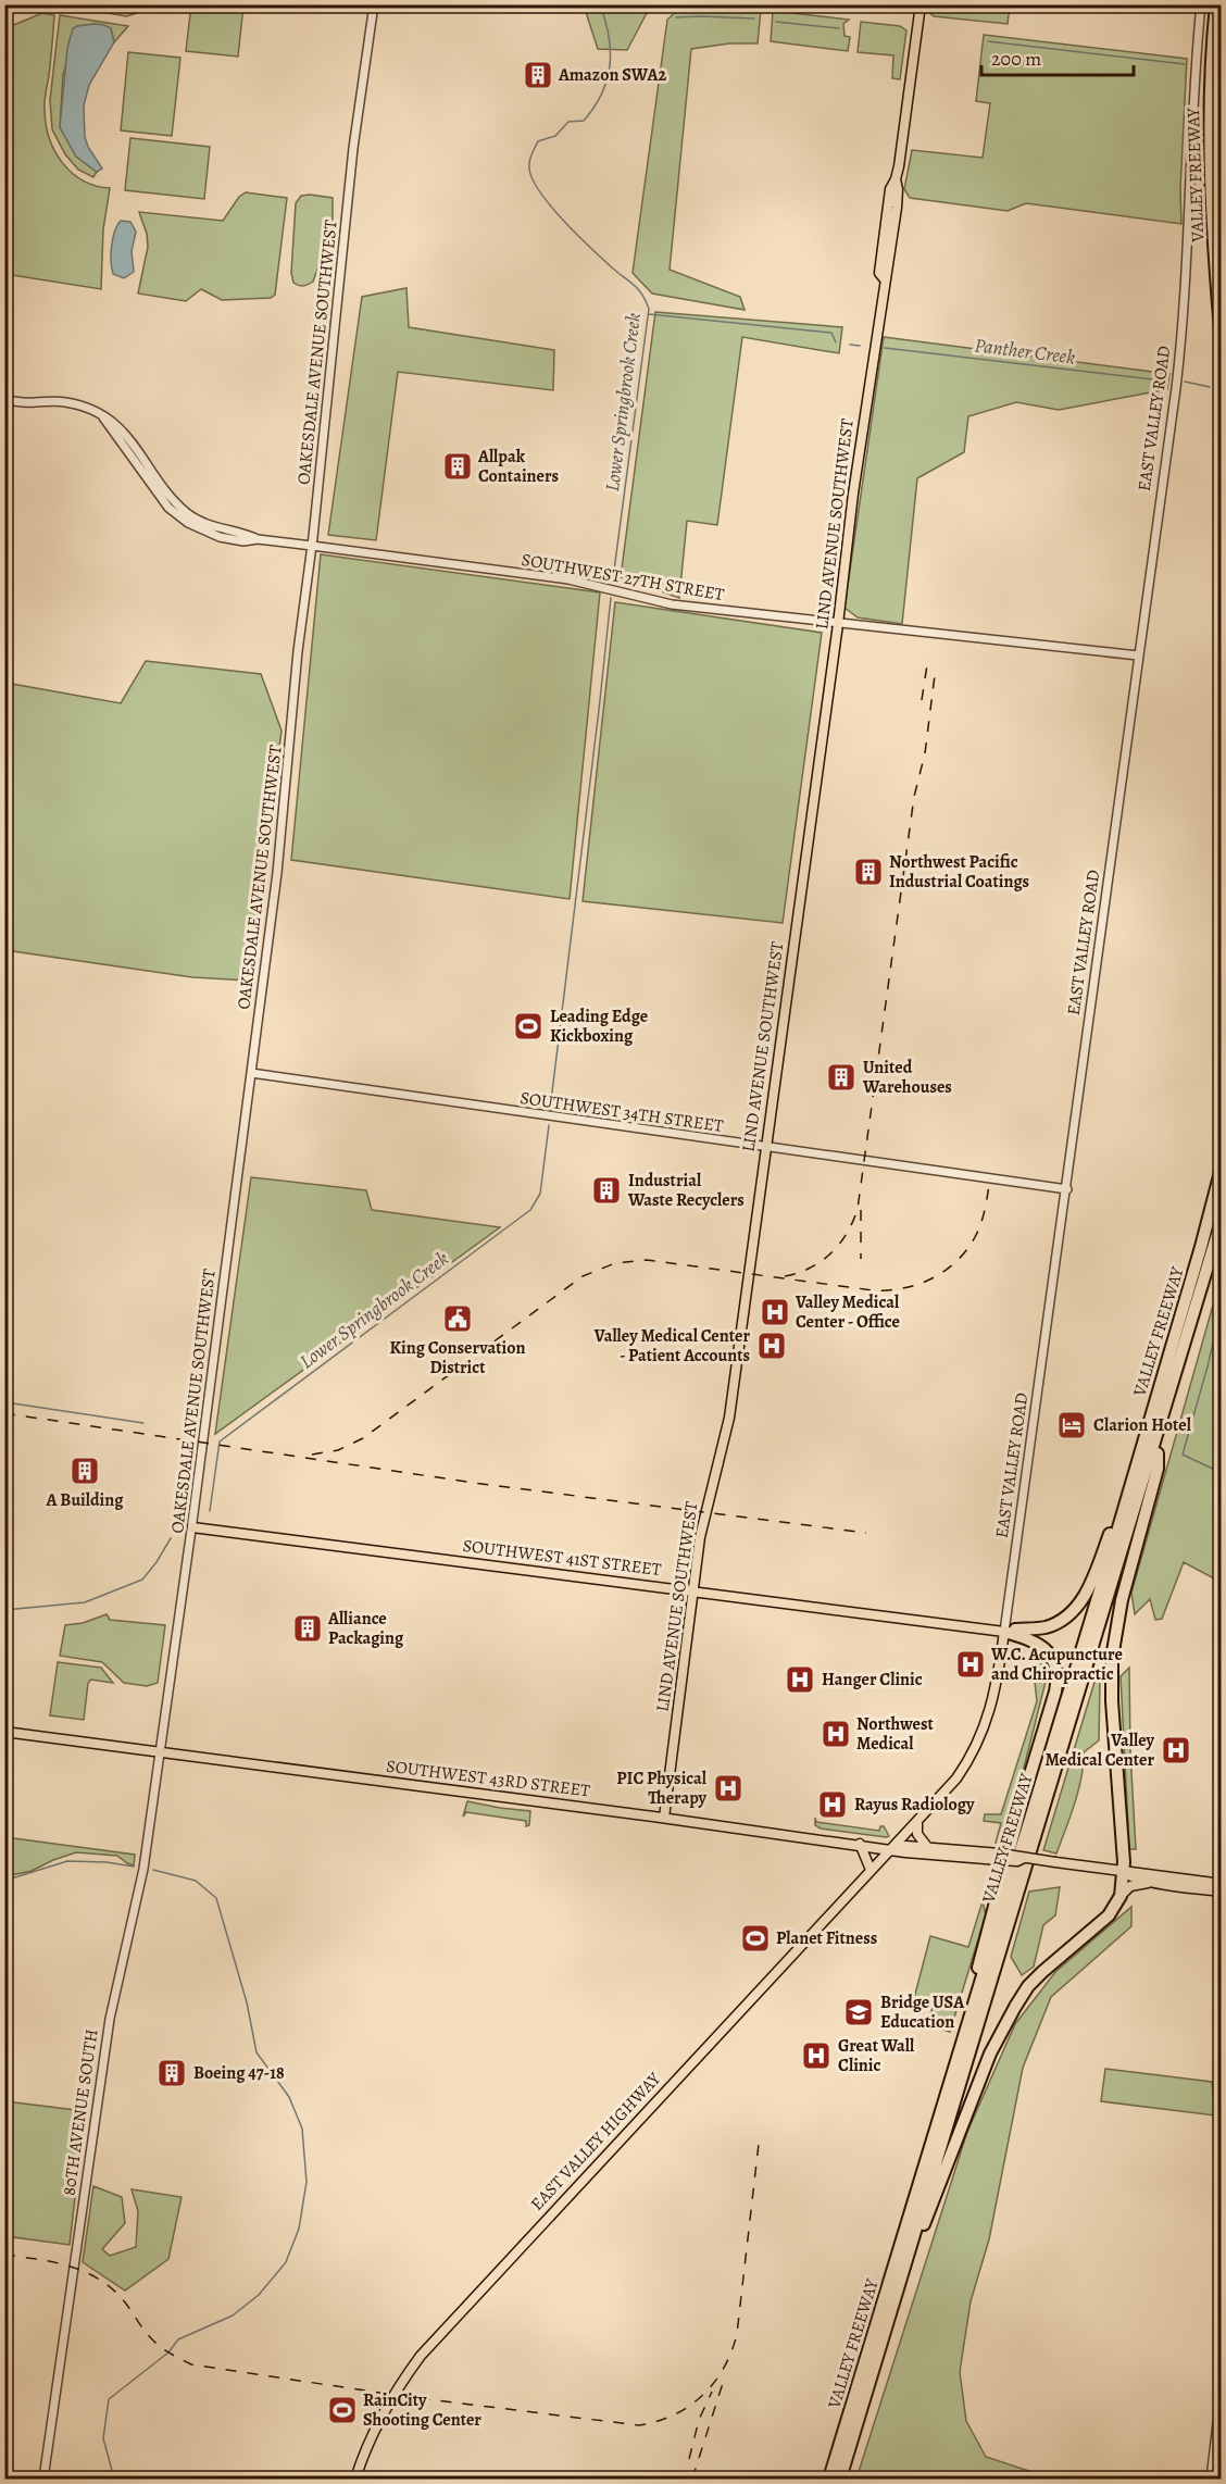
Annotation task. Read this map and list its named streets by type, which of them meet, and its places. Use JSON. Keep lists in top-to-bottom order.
{
  "streets": {
    "highway": ["VALLEY FREEWAY"],
    "main road": [
      "EAST VALLEY ROAD",
      "LIND AVENUE SOUTHWEST",
      "SOUTHWEST 41ST STREET",
      "SOUTHWEST 43RD STREET",
      "EAST VALLEY HIGHWAY"
    ],
    "street": [
      "OAKESDALE AVENUE SOUTHWEST",
      "SOUTHWEST 27TH STREET",
      "SOUTHWEST 34TH STREET",
      "80TH AVENUE SOUTH"
    ]
  },
  "crossings": [
    ["OAKESDALE AVENUE SOUTHWEST", "SOUTHWEST 27TH STREET"],
    ["OAKESDALE AVENUE SOUTHWEST", "SOUTHWEST 34TH STREET"],
    ["OAKESDALE AVENUE SOUTHWEST", "SOUTHWEST 41ST STREET"],
    ["OAKESDALE AVENUE SOUTHWEST", "SOUTHWEST 43RD STREET"],
    ["OAKESDALE AVENUE SOUTHWEST", "80TH AVENUE SOUTH"],
    ["EAST VALLEY ROAD", "SOUTHWEST 27TH STREET"],
    ["EAST VALLEY ROAD", "SOUTHWEST 34TH STREET"],
    ["EAST VALLEY ROAD", "SOUTHWEST 41ST STREET"],
    ["EAST VALLEY ROAD", "SOUTHWEST 43RD STREET"],
    ["EAST VALLEY ROAD", "EAST VALLEY HIGHWAY"],
    ["LIND AVENUE SOUTHWEST", "SOUTHWEST 27TH STREET"],
    ["LIND AVENUE SOUTHWEST", "SOUTHWEST 34TH STREET"],
    ["LIND AVENUE SOUTHWEST", "SOUTHWEST 41ST STREET"],
    ["LIND AVENUE SOUTHWEST", "SOUTHWEST 43RD STREET"],
    ["SOUTHWEST 43RD STREET", "80TH AVENUE SOUTH"],
    ["SOUTHWEST 43RD STREET", "EAST VALLEY HIGHWAY"]
  ],
  "water": ["Panther Creek", "Lower Springbrook Creek"],
  "places": {
    "building": [
      "Amazon SWA2",
      "Allpak Containers",
      "Northwest Pacific Industrial Coatings",
      "United Warehouses",
      "Industrial Waste Recyclers",
      "A Building",
      "Alliance Packaging",
      "Boeing 47-18"
    ],
    "sports": ["Leading Edge Kickboxing", "Planet Fitness", "RainCity Shooting Center"],
    "hospital": [
      "Valley Medical Center - Office",
      "Valley Medical Center - Patient Accounts",
      "W.C. Acupuncture and Chiropractic",
      "Hanger Clinic",
      "Northwest Medical",
      "Valley Medical Center",
      "PIC Physical Therapy",
      "Rayus Radiology",
      "Great Wall Clinic"
    ],
    "public building": ["King Conservation District"],
    "hotel": ["Clarion Hotel"],
    "school or university": ["Bridge USA Education"]
  },
  "scale_bar": "200 m"
}
